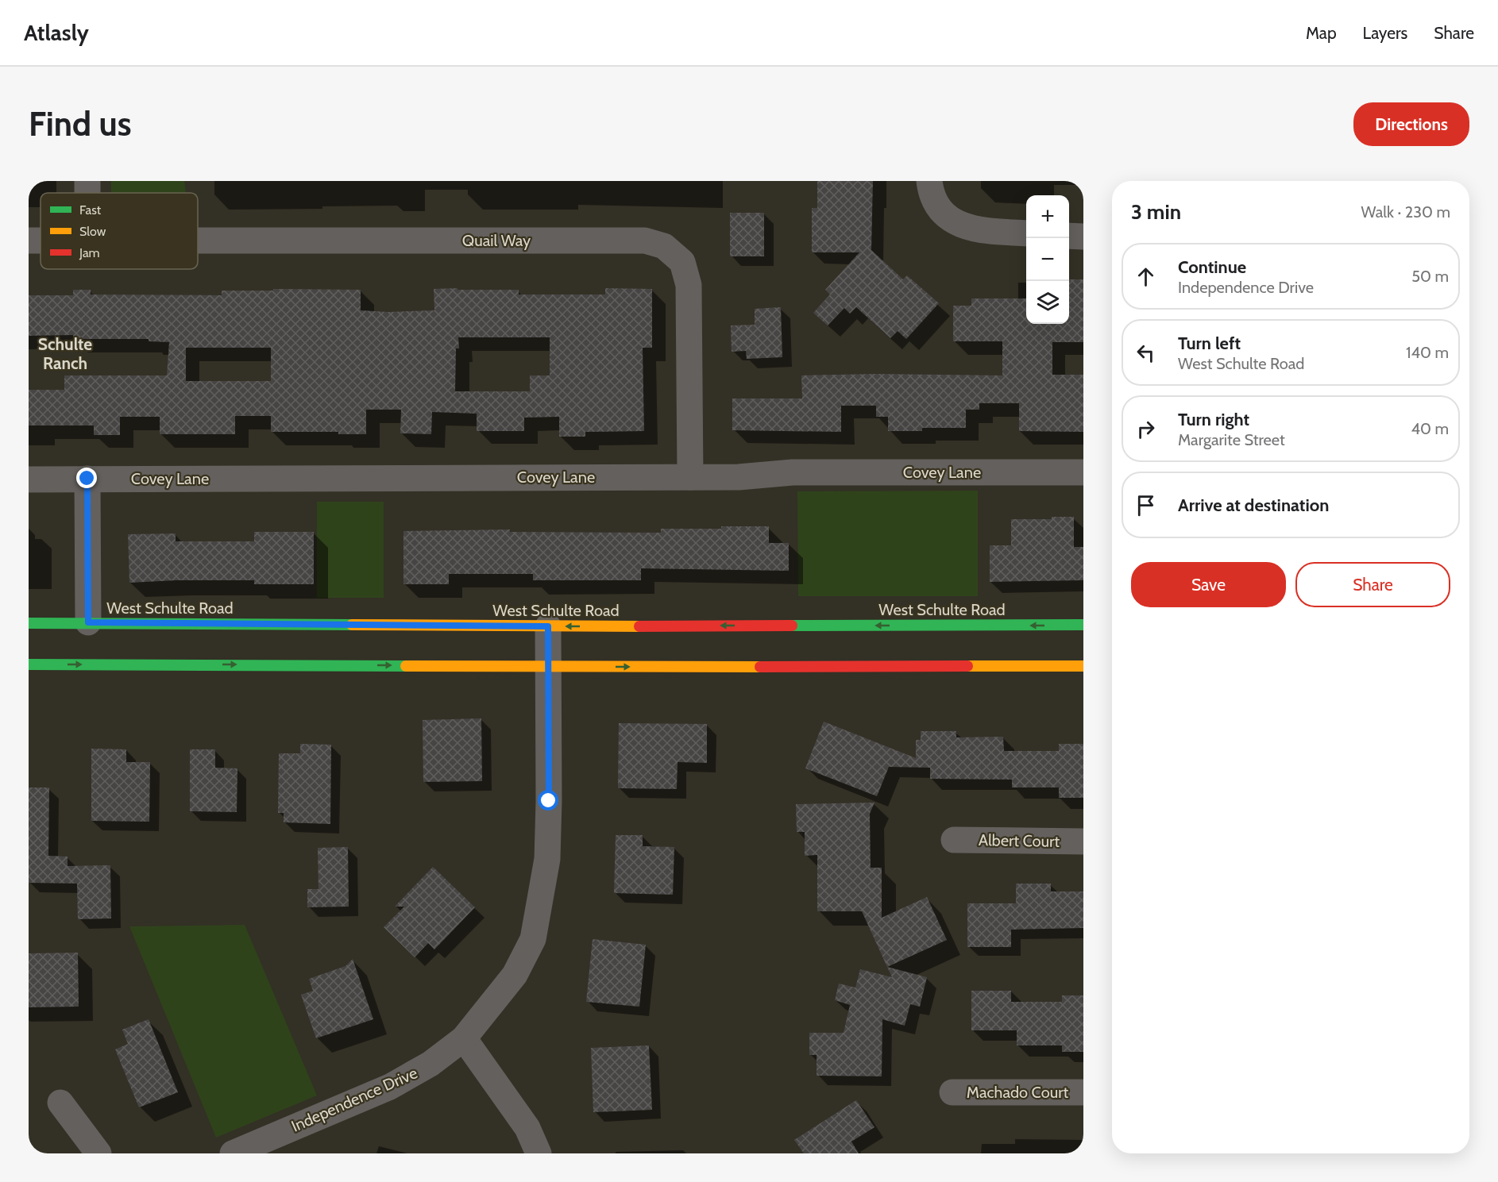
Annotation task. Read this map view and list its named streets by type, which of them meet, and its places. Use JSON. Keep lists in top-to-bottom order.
{
  "streets": {
    "main road": ["West Schulte Road"],
    "street": [
      "Quail Way",
      "Covey Lane",
      "Albert Court",
      "Machado Court",
      "Independence Drive"
    ]
  },
  "crossings": [
    ["Quail Way", "Covey Lane"],
    ["West Schulte Road", "Independence Drive"]
  ],
  "districts": ["Schulte Ranch"],
  "legend": ["Fast", "Slow", "Jam"],
  "page": {
    "header": "Atlasly",
    "nav": ["Map", "Layers", "Share"],
    "buttons": [
      "Directions",
      ["Save", "Share"]
    ],
    "title": "Find us",
    "heading": ["3 min", "Walk · 230 m"],
    "map_buttons": ["+", "−"],
    "list": [
      ["Continue", "Independence Drive", "50 m"],
      ["Turn left", "West Schulte Road", "140 m"],
      ["Turn right", "Margarite Street", "40 m"],
      "Arrive at destination"
    ]
  }
}
